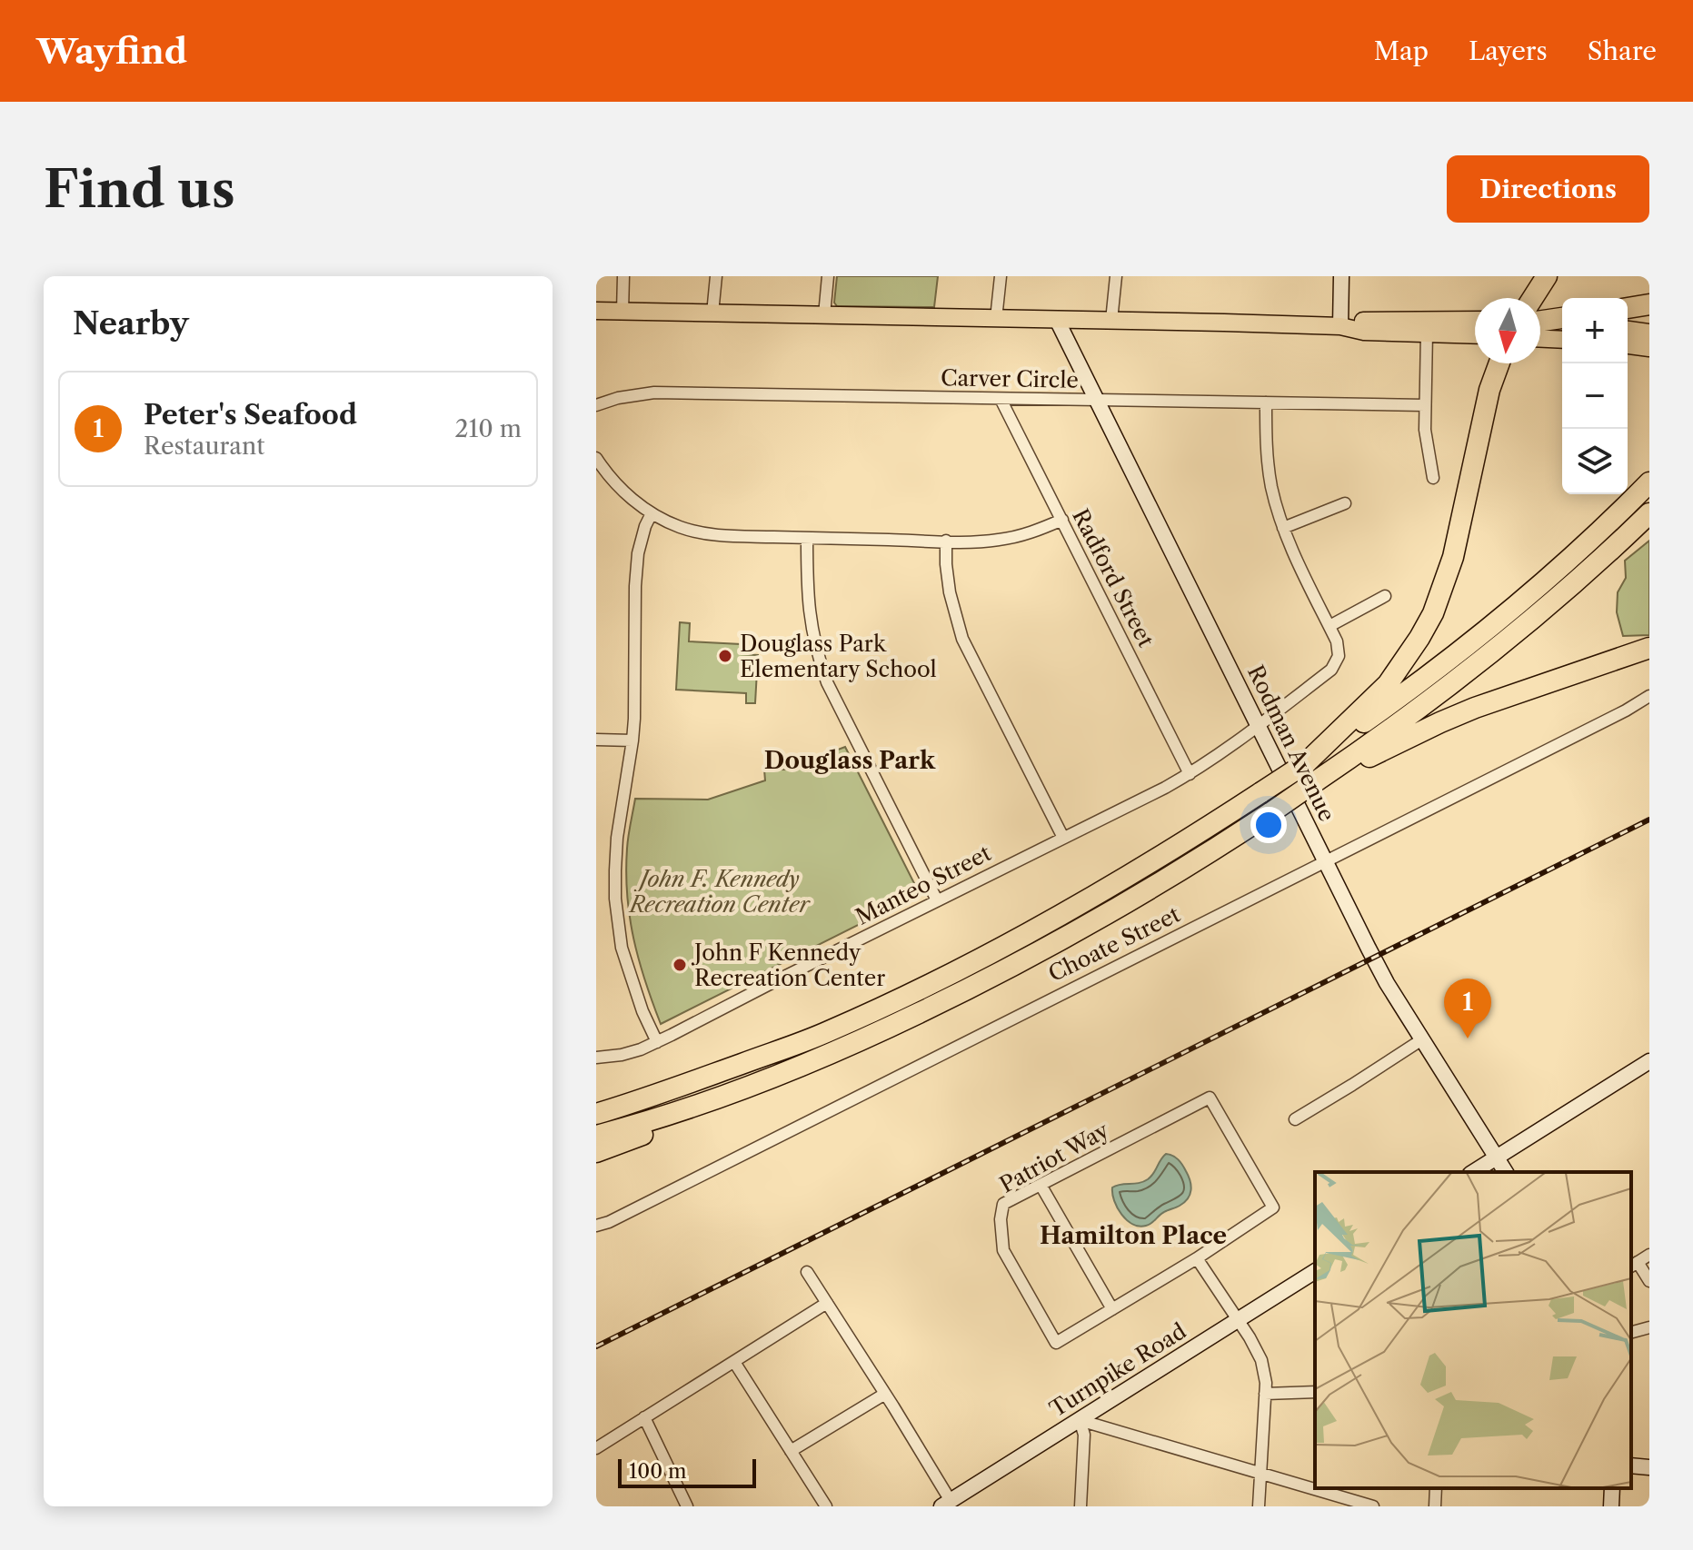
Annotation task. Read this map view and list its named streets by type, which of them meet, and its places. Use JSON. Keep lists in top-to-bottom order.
{
  "streets": {
    "street": [
      "Carver Circle",
      "Radford Street",
      "Rodman Avenue",
      "Manteo Street",
      "Choate Street",
      "Patriot Way",
      "Turnpike Road"
    ]
  },
  "crossings": [
    ["Carver Circle", "Radford Street"],
    ["Carver Circle", "Rodman Avenue"],
    ["Carver Circle", "Manteo Street"],
    ["Radford Street", "Manteo Street"],
    ["Rodman Avenue", "Manteo Street"],
    ["Rodman Avenue", "Choate Street"]
  ],
  "districts": ["Douglass Park", "Hamilton Place"],
  "parks": ["John F. Kennedy Recreation Center"],
  "places": ["Douglass Park Elementary School", "John F Kennedy Recreation Center"],
  "scale_bar": "100 m",
  "north": "bottom",
  "page": {
    "header": "Wayfind",
    "nav": ["Map", "Layers", "Share"],
    "buttons": "Directions",
    "title": "Find us",
    "heading": "Nearby",
    "map_buttons": ["+", "−"],
    "list": [
      {
        "mark": "1",
        "name": "Peter's Seafood",
        "note": "Restaurant",
        "value": "210 m"
      }
    ],
    "pins": "1",
    "scale": "100 m"
  }
}
